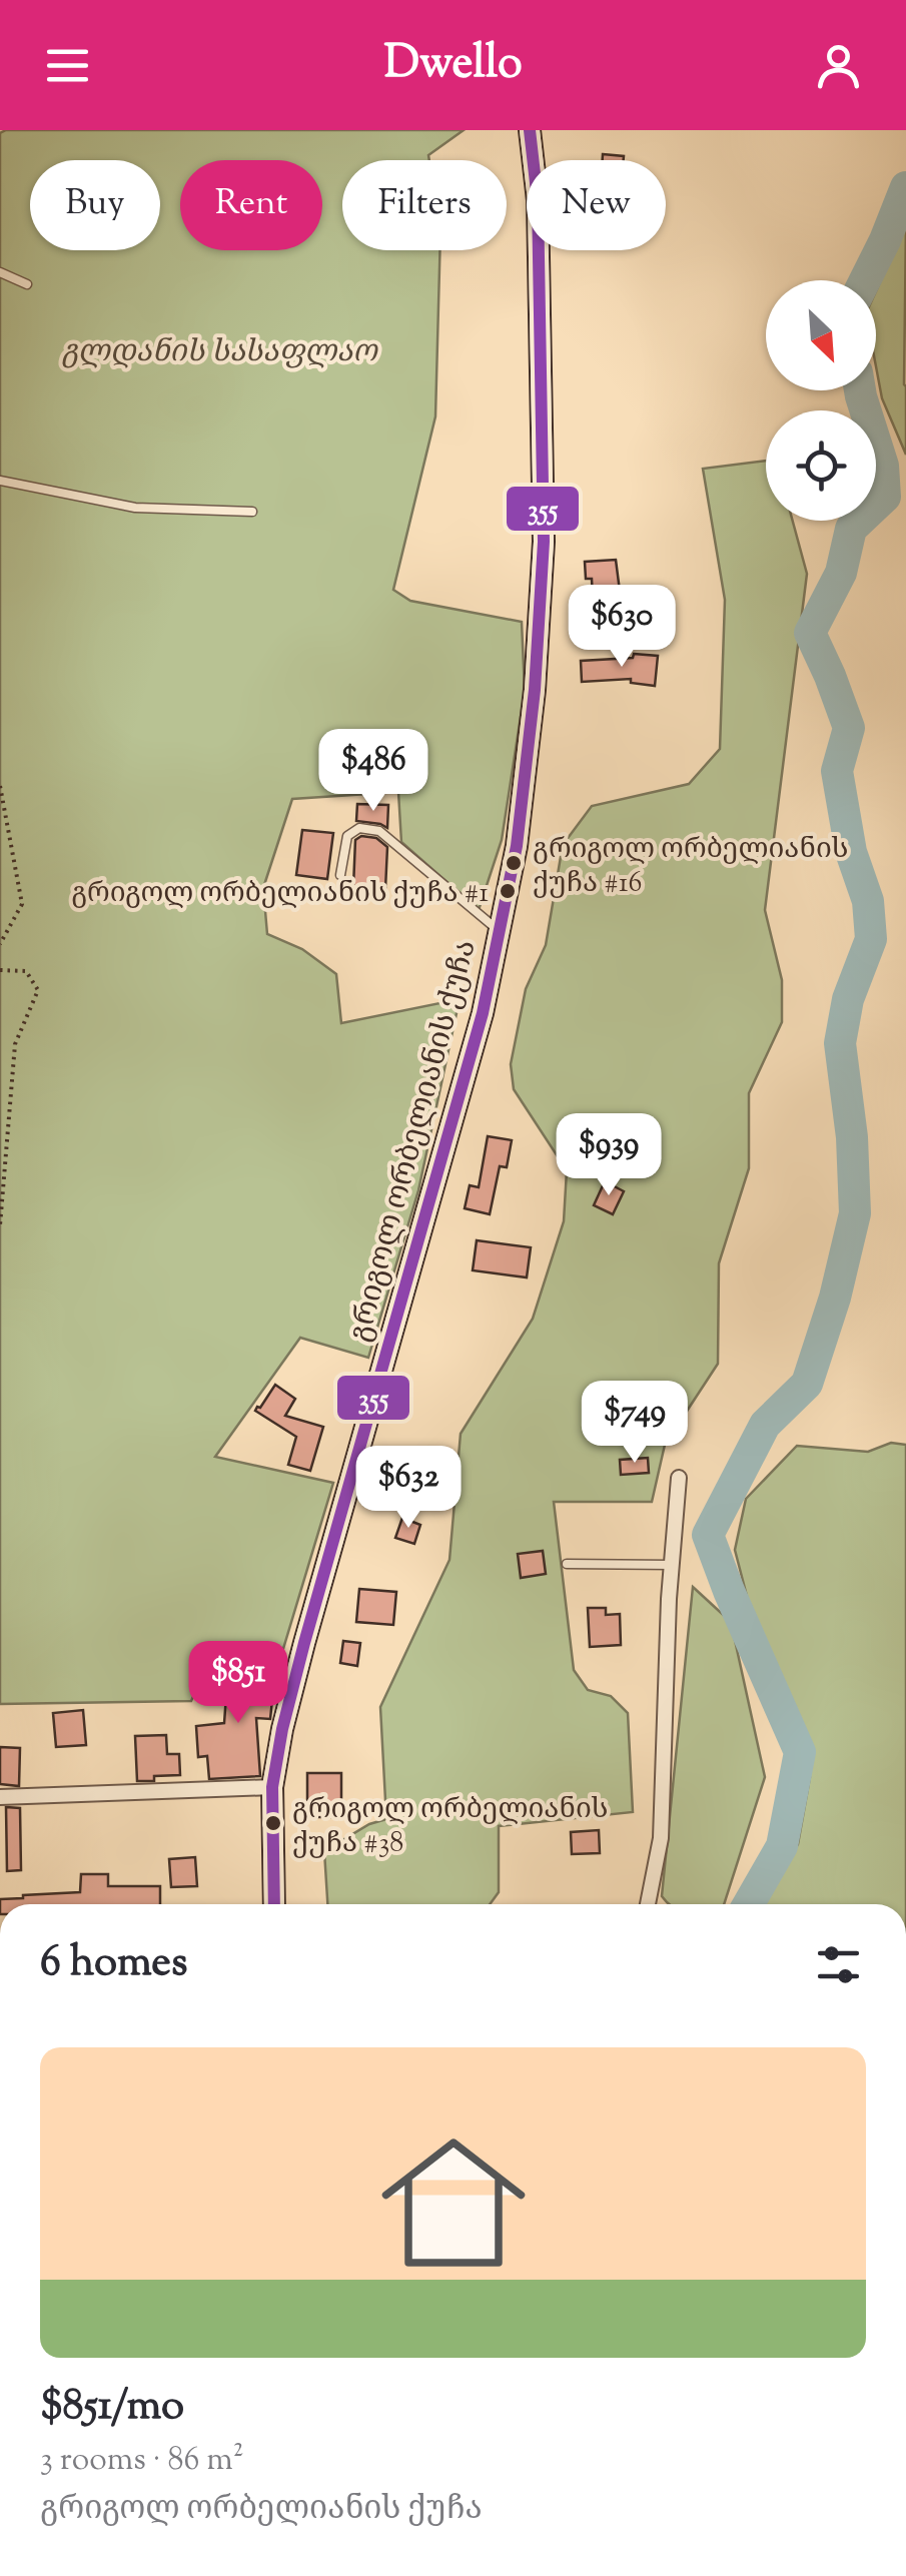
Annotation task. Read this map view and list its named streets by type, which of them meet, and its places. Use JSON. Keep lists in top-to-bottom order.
{
  "streets": {
    "main road": ["გრიგოლ ორბელიანის ქუჩა"]
  },
  "parks": ["გლდანის სასაფლაო"],
  "places": ["გრიგოლ ორბელიანის ქუჩა #16", "გრიგოლ ორბელიანის ქუჩა #1", "გრიგოლ ორბელიანის ქუჩა #38"],
  "lines": ["transit line 355"],
  "north": "bottom right",
  "page": {
    "header": "Dwello",
    "chip": [
      "Buy",
      "Rent",
      "Filters",
      "New"
    ],
    "price": [
      "$630",
      "$486",
      "$939",
      "$749",
      "$632",
      "$851"
    ],
    "heading": "6 homes",
    "list": [
      {
        "name": "$851/mo",
        "note": "3 rooms · 86 m² · გრიგოლ ორბელიანის ქუჩა"
      }
    ]
  }
}
